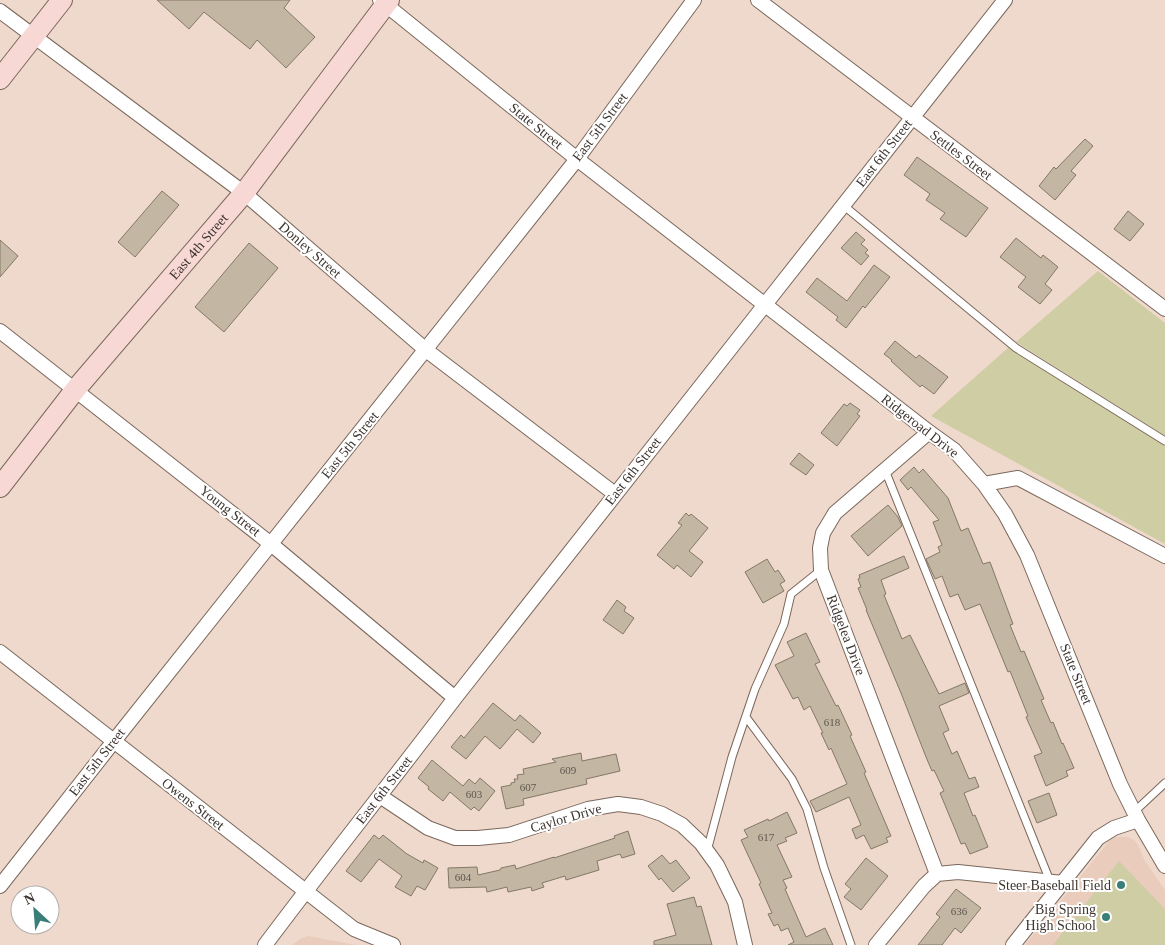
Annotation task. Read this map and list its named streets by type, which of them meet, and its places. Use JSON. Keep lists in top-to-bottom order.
{
  "streets": {
    "main road": ["East 4th Street"],
    "street": [
      "State Street",
      "East 5th Street",
      "East 6th Street",
      "Settles Street",
      "Donley Street",
      "Ridgeroad Drive",
      "Young Street",
      "Ridgelea Drive",
      "Owens Street",
      "Caylor Drive"
    ]
  },
  "crossings": [
    ["State Street", "East 5th Street"],
    ["State Street", "East 6th Street"],
    ["State Street", "East 4th Street"],
    ["State Street", "Ridgeroad Drive"],
    ["East 5th Street", "Donley Street"],
    ["East 5th Street", "Young Street"],
    ["East 5th Street", "Owens Street"],
    ["East 6th Street", "Settles Street"],
    ["East 6th Street", "Donley Street"],
    ["East 6th Street", "Ridgeroad Drive"],
    ["East 6th Street", "Young Street"],
    ["East 6th Street", "Owens Street"],
    ["East 6th Street", "Caylor Drive"],
    ["East 4th Street", "Donley Street"],
    ["East 4th Street", "Young Street"],
    ["Ridgeroad Drive", "Ridgelea Drive"]
  ],
  "places": ["Steer Baseball Field", "Big Spring High School"],
  "house_numbers": [
    "618",
    "609",
    "607",
    "603",
    "617",
    "604",
    "636"
  ],
  "north": "top left"
}
